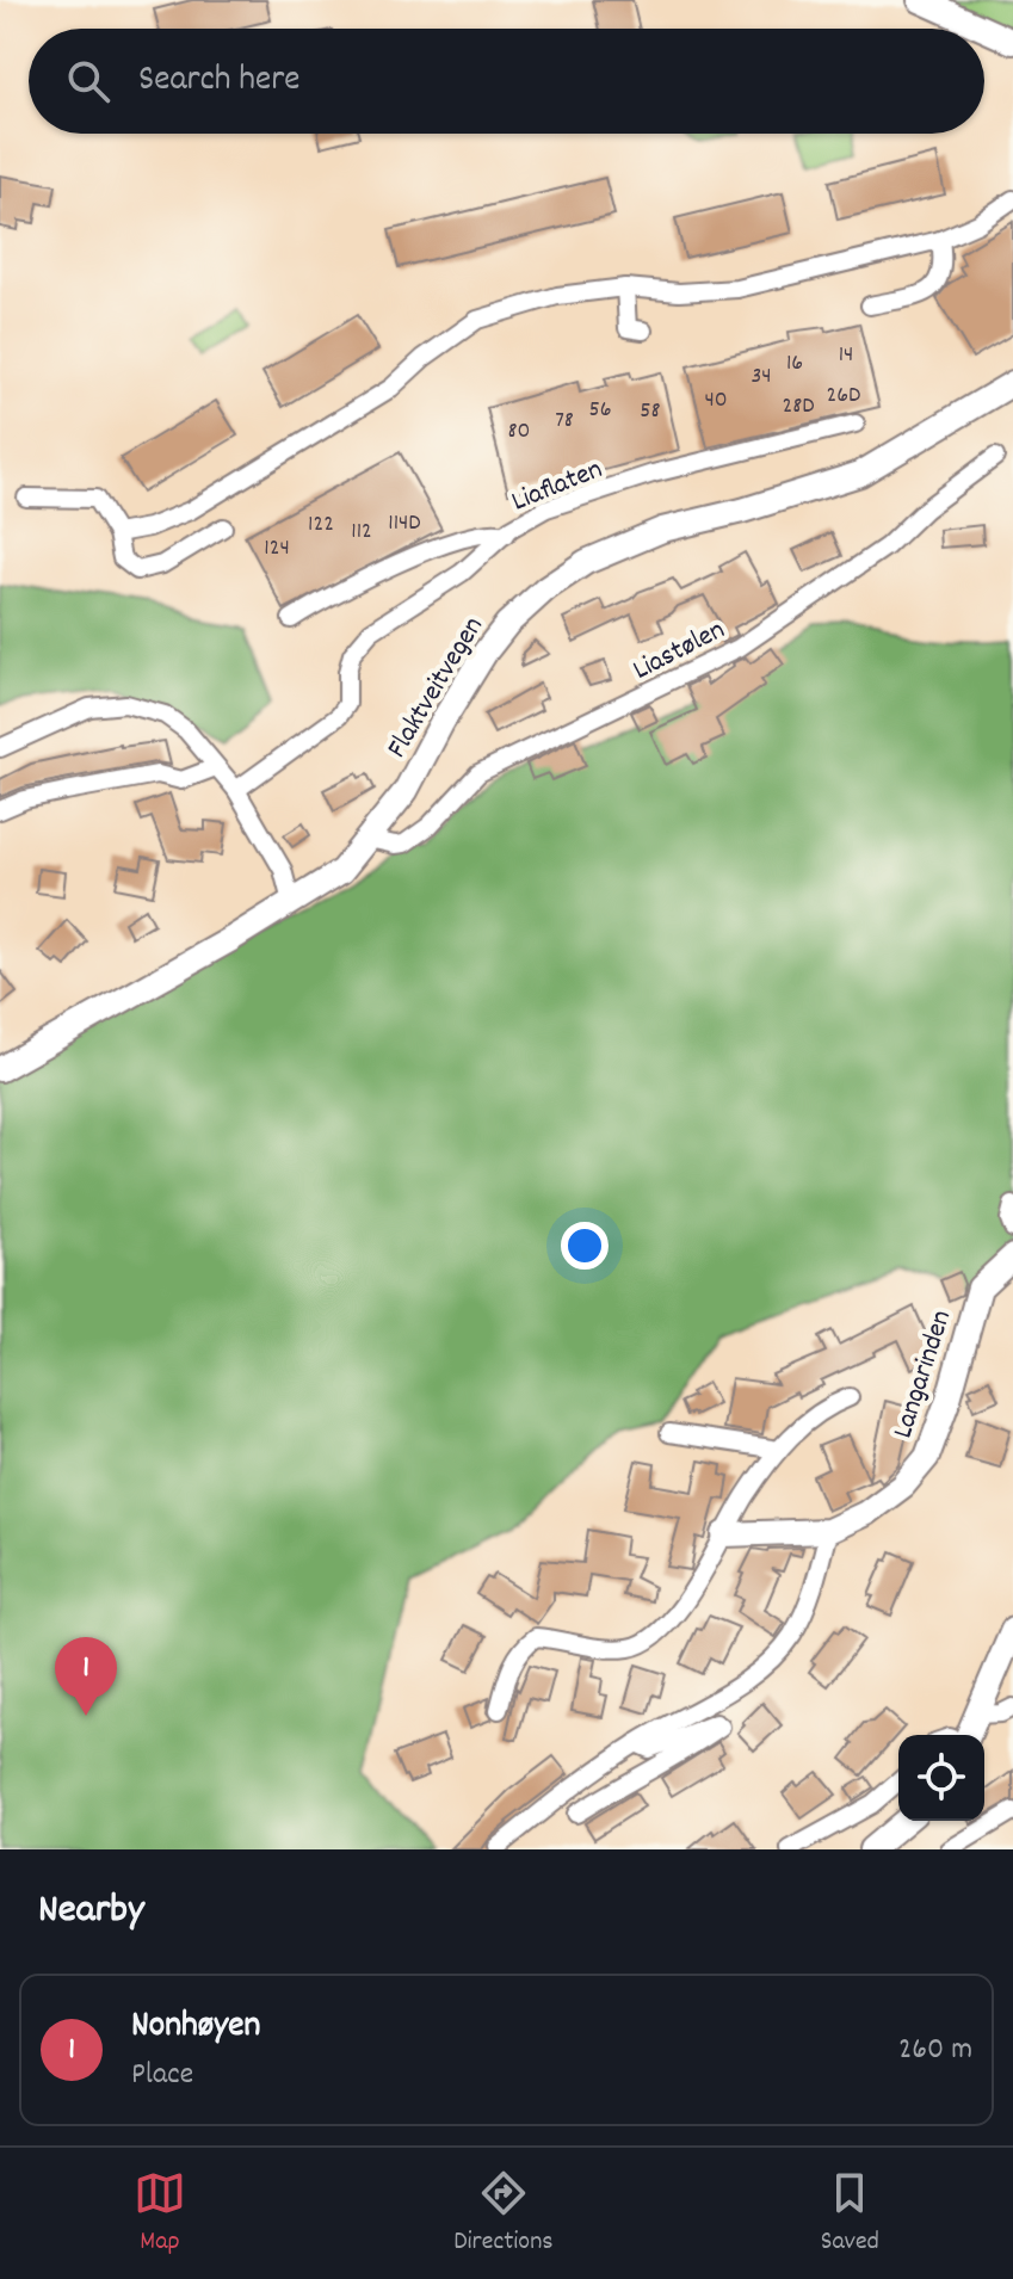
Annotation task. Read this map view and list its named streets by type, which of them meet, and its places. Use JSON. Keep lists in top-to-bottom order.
{
  "streets": {
    "main road": ["Flaktveitvegen", "Langarinden"],
    "street": ["Liaflaten", "Liastølen"]
  },
  "crossings": [
    ["Liastølen", "Flaktveitvegen"]
  ],
  "house_numbers": [
    "14",
    "16",
    "34",
    "26D",
    "40",
    "28D",
    "56",
    "58",
    "78",
    "80",
    "114D",
    "122",
    "112",
    "124"
  ],
  "page": {
    "search": "Search here",
    "pins": "1",
    "heading": "Nearby",
    "list": [
      {
        "mark": "1",
        "name": "Nonhøyen",
        "note": "Place",
        "value": "260 m"
      }
    ],
    "nav": ["Map", "Directions", "Saved"]
  }
}
